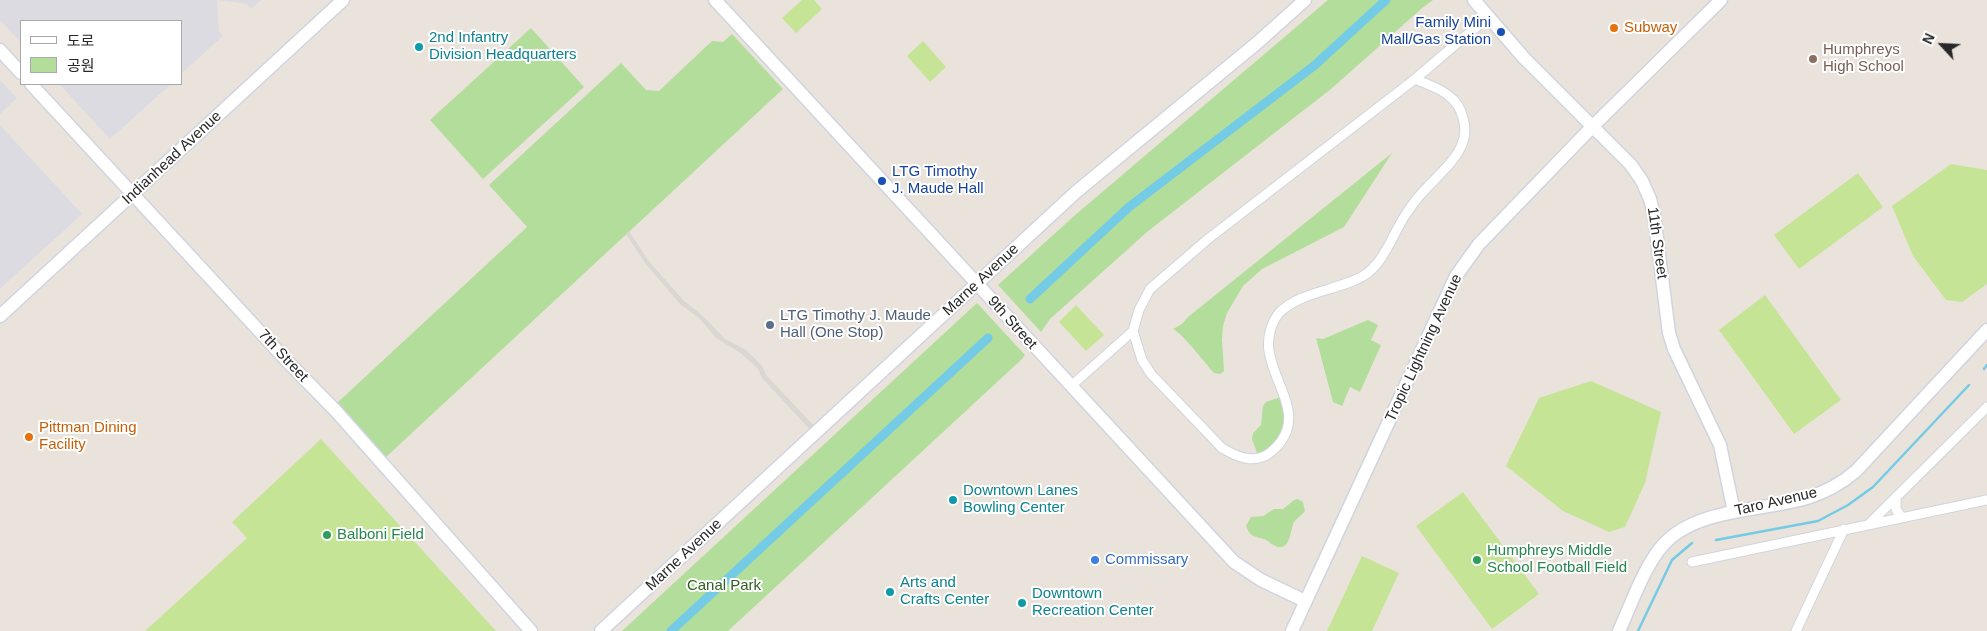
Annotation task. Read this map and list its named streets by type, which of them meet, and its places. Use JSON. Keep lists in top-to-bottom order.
{
  "streets": {
    "street": [
      "Indianhead Avenue",
      "11th Street",
      "Marne Avenue",
      "9th Street",
      "Tropic Lightning Avenue",
      "7th Street",
      "Taro Avenue"
    ]
  },
  "crossings": [
    ["Indianhead Avenue", "7th Street"],
    ["11th Street", "Tropic Lightning Avenue"],
    ["11th Street", "Taro Avenue"],
    ["Marne Avenue", "9th Street"],
    ["9th Street", "Tropic Lightning Avenue"]
  ],
  "parks": ["Canal Park"],
  "places": [
    "Subway",
    "Family Mini Mall/Gas Station",
    "2nd Infantry Division Headquarters",
    "Humphreys High School",
    "LTG Timothy J. Maude Hall",
    "LTG Timothy J. Maude Hall (One Stop)",
    "Pittman Dining Facility",
    "Downtown Lanes Bowling Center",
    "Balboni Field",
    "Commissary",
    "Humphreys Middle School Football Field",
    "Arts and Crafts Center",
    "Downtown Recreation Center"
  ],
  "legend": ["도로", "공원"],
  "north": "top left"
}
